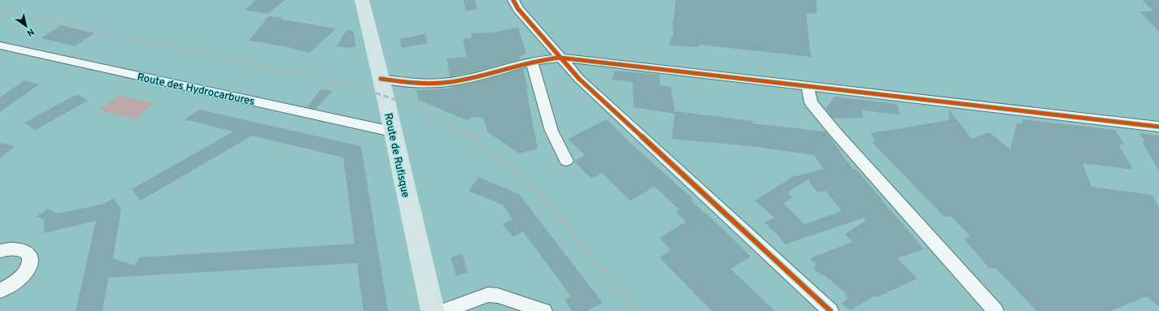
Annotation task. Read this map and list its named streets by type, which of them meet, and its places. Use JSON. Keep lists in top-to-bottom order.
{
  "streets": {
    "main road": ["Route de Rufisque"],
    "street": ["Route des Hydrocarbures"]
  },
  "crossings": [
    ["Route des Hydrocarbures", "Route de Rufisque"]
  ],
  "north": "bottom right"
}
